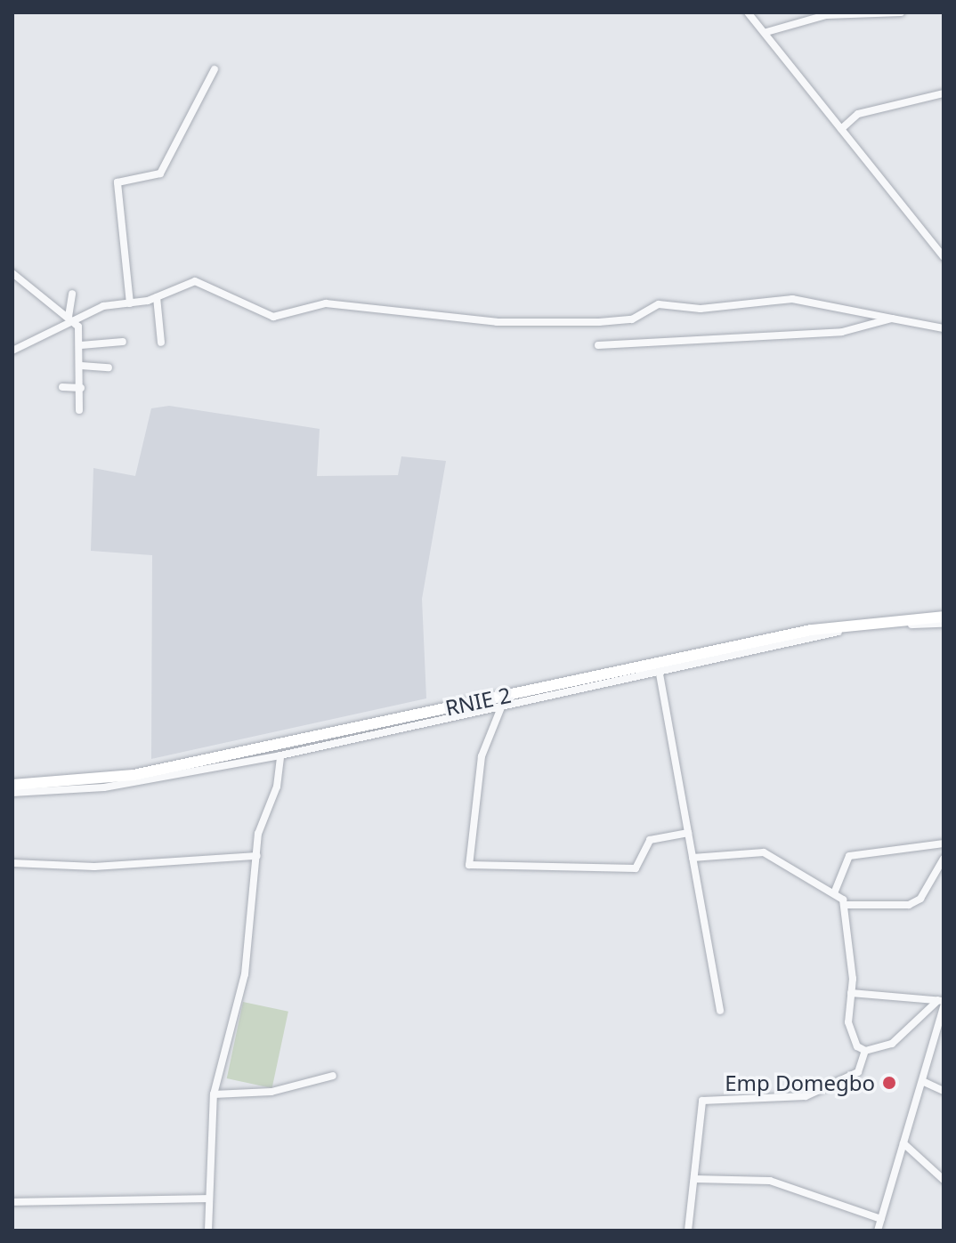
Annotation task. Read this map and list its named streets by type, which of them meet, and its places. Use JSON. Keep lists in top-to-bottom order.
{
  "streets": {
    "highway": ["RNIE 2"]
  },
  "places": ["Emp Domegbo"]
}
